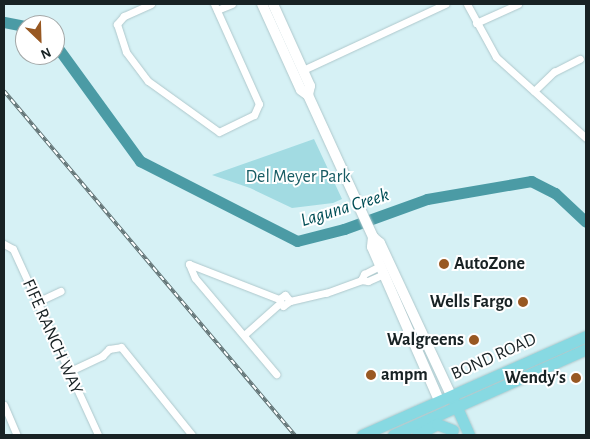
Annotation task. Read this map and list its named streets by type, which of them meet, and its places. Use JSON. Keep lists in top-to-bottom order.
{
  "streets": {
    "main road": ["BOND ROAD"],
    "street": ["FIFE RANCH WAY"]
  },
  "water": ["Laguna Creek"],
  "parks": ["Del Meyer Park"],
  "places": [
    "AutoZone",
    "Wells Fargo",
    "Walgreens",
    "ampm",
    "Wendy's"
  ],
  "north": "bottom right"
}
